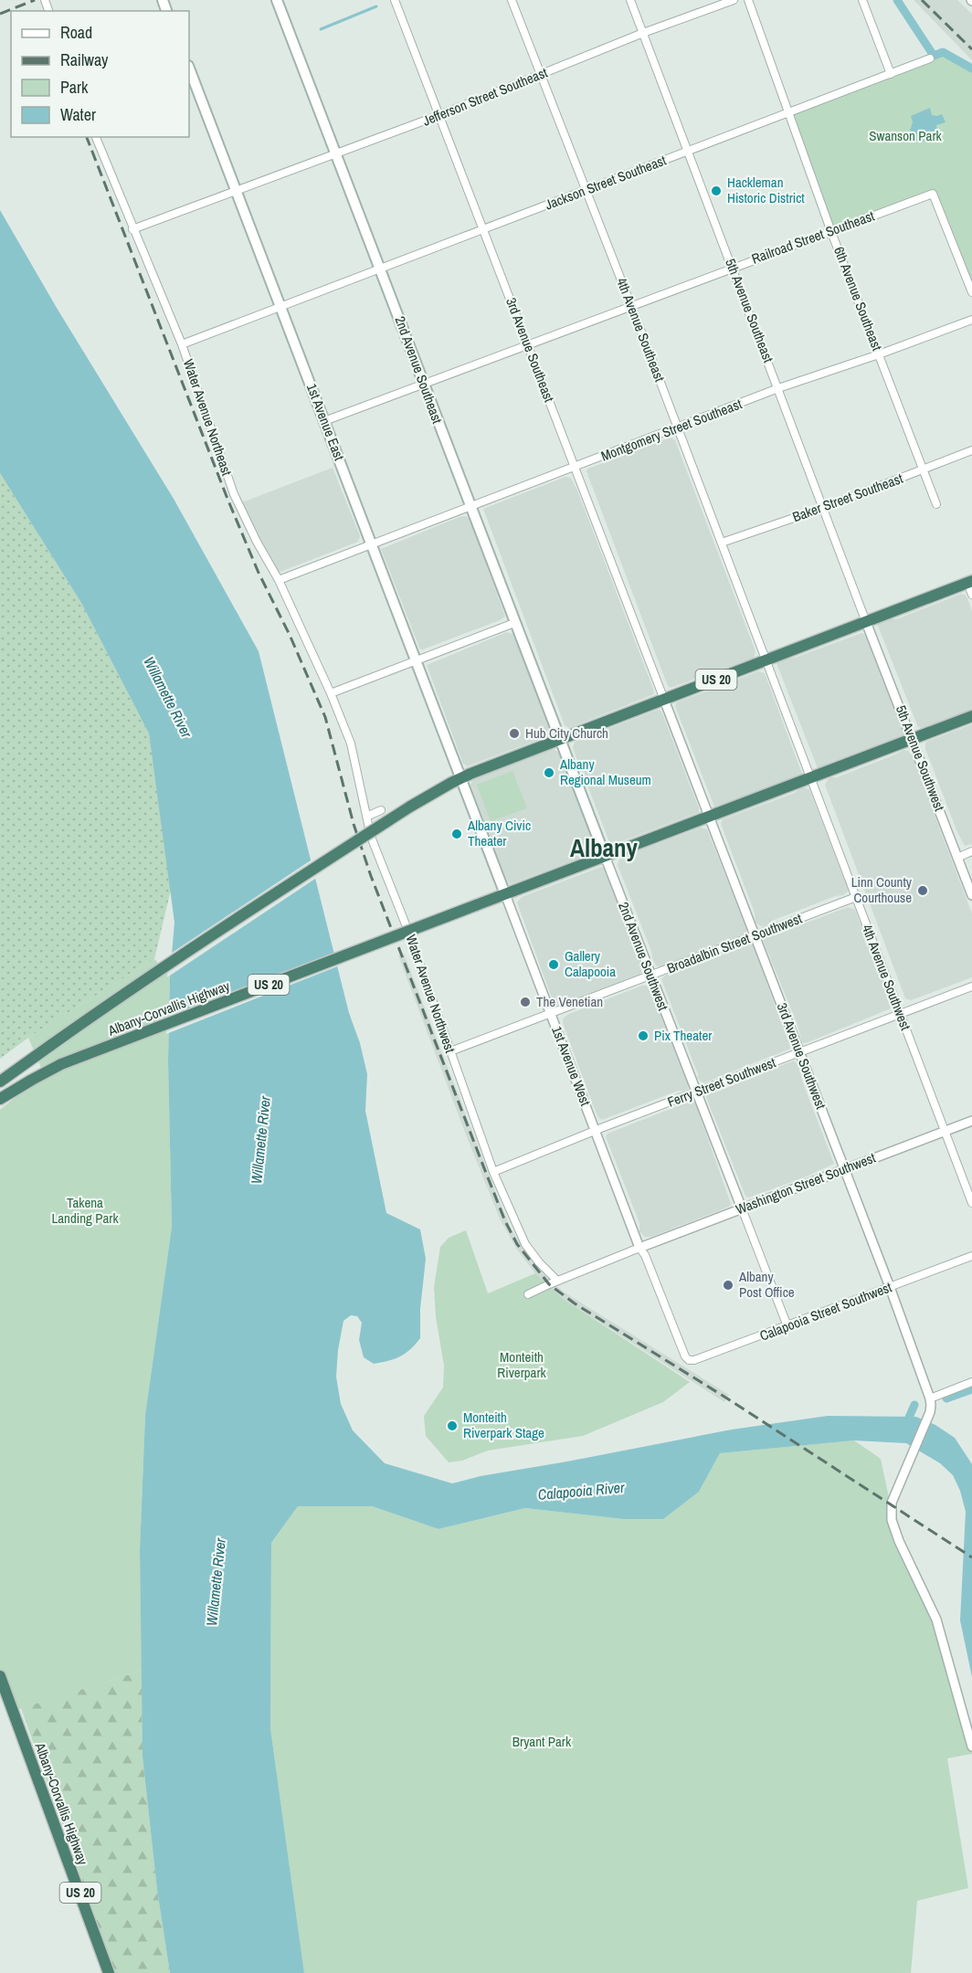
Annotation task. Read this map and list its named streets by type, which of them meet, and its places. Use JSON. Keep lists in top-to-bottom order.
{
  "streets": {
    "highway": ["US 20", "Albany-Corvallis Highway"],
    "main road": [
      "2nd Avenue Southeast",
      "1st Avenue East",
      "2nd Avenue Southwest",
      "1st Avenue West"
    ],
    "street": [
      "Jefferson Street Southeast",
      "Jackson Street Southeast",
      "Railroad Street Southeast",
      "6th Avenue Southeast",
      "5th Avenue Southeast",
      "4th Avenue Southeast",
      "3rd Avenue Southeast",
      "Water Avenue Northeast",
      "Montgomery Street Southeast",
      "Baker Street Southeast",
      "5th Avenue Southwest",
      "Broadalbin Street Southwest",
      "4th Avenue Southwest",
      "Water Avenue Northwest",
      "3rd Avenue Southwest",
      "Ferry Street Southwest",
      "Washington Street Southwest",
      "Calapooia Street Southwest"
    ]
  },
  "crossings": [
    ["Jefferson Street Southeast", "5th Avenue Southeast"],
    ["Jefferson Street Southeast", "4th Avenue Southeast"],
    ["Jefferson Street Southeast", "3rd Avenue Southeast"],
    ["Jefferson Street Southeast", "2nd Avenue Southeast"],
    ["Jefferson Street Southeast", "Water Avenue Northeast"],
    ["Jefferson Street Southeast", "1st Avenue East"],
    ["Jackson Street Southeast", "6th Avenue Southeast"],
    ["Jackson Street Southeast", "5th Avenue Southeast"],
    ["Jackson Street Southeast", "4th Avenue Southeast"],
    ["Jackson Street Southeast", "3rd Avenue Southeast"],
    ["Jackson Street Southeast", "2nd Avenue Southeast"],
    ["Jackson Street Southeast", "Water Avenue Northeast"],
    ["Jackson Street Southeast", "1st Avenue East"],
    ["Railroad Street Southeast", "6th Avenue Southeast"],
    ["Railroad Street Southeast", "5th Avenue Southeast"],
    ["Railroad Street Southeast", "4th Avenue Southeast"],
    ["Railroad Street Southeast", "3rd Avenue Southeast"],
    ["Railroad Street Southeast", "2nd Avenue Southeast"],
    ["Railroad Street Southeast", "1st Avenue East"],
    ["6th Avenue Southeast", "Montgomery Street Southeast"],
    ["6th Avenue Southeast", "Baker Street Southeast"],
    ["5th Avenue Southeast", "Montgomery Street Southeast"],
    ["5th Avenue Southeast", "Baker Street Southeast"],
    ["5th Avenue Southeast", "US 20"],
    ["5th Avenue Southeast", "5th Avenue Southwest"],
    ["4th Avenue Southeast", "Montgomery Street Southeast"],
    ["4th Avenue Southeast", "Baker Street Southeast"],
    ["4th Avenue Southeast", "US 20"],
    ["4th Avenue Southeast", "4th Avenue Southwest"],
    ["3rd Avenue Southeast", "Montgomery Street Southeast"],
    ["3rd Avenue Southeast", "US 20"],
    ["3rd Avenue Southeast", "3rd Avenue Southwest"],
    ["2nd Avenue Southeast", "Montgomery Street Southeast"],
    ["2nd Avenue Southeast", "US 20"],
    ["2nd Avenue Southeast", "2nd Avenue Southwest"],
    ["Water Avenue Northeast", "Montgomery Street Southeast"],
    ["Water Avenue Northeast", "Water Avenue Northwest"],
    ["1st Avenue East", "Montgomery Street Southeast"],
    ["1st Avenue East", "US 20"],
    ["1st Avenue East", "Albany-Corvallis Highway"],
    ["1st Avenue East", "1st Avenue West"],
    ["US 20", "5th Avenue Southwest"],
    ["US 20", "2nd Avenue Southwest"],
    ["US 20", "4th Avenue Southwest"],
    ["US 20", "Albany-Corvallis Highway"],
    ["US 20", "3rd Avenue Southwest"],
    ["US 20", "1st Avenue West"],
    ["Broadalbin Street Southwest", "2nd Avenue Southwest"],
    ["Broadalbin Street Southwest", "4th Avenue Southwest"],
    ["Broadalbin Street Southwest", "Water Avenue Northwest"],
    ["Broadalbin Street Southwest", "3rd Avenue Southwest"],
    ["Broadalbin Street Southwest", "1st Avenue West"],
    ["2nd Avenue Southwest", "Ferry Street Southwest"],
    ["2nd Avenue Southwest", "Washington Street Southwest"],
    ["2nd Avenue Southwest", "Calapooia Street Southwest"],
    ["4th Avenue Southwest", "Ferry Street Southwest"],
    ["4th Avenue Southwest", "Washington Street Southwest"],
    ["Water Avenue Northwest", "Ferry Street Southwest"],
    ["Albany-Corvallis Highway", "1st Avenue West"],
    ["3rd Avenue Southwest", "Ferry Street Southwest"],
    ["3rd Avenue Southwest", "Washington Street Southwest"],
    ["3rd Avenue Southwest", "Calapooia Street Southwest"],
    ["1st Avenue West", "Ferry Street Southwest"],
    ["1st Avenue West", "Washington Street Southwest"],
    ["1st Avenue West", "Calapooia Street Southwest"]
  ],
  "districts": ["Albany"],
  "water": ["Willamette River", "Calapooia River"],
  "parks": [
    "Swanson Park",
    "Takena Landing Park",
    "Monteith Riverpark",
    "Bryant Park"
  ],
  "places": [
    "Hackleman Historic District",
    "Hub City Church",
    "Albany Regional Museum",
    "Albany Civic Theater",
    "Linn County Courthouse",
    "Gallery Calapooia",
    "The Venetian",
    "Pix Theater",
    "Albany Post Office",
    "Monteith Riverpark Stage"
  ],
  "legend": [
    "Road",
    "Railway",
    "Park",
    "Water"
  ]
}
